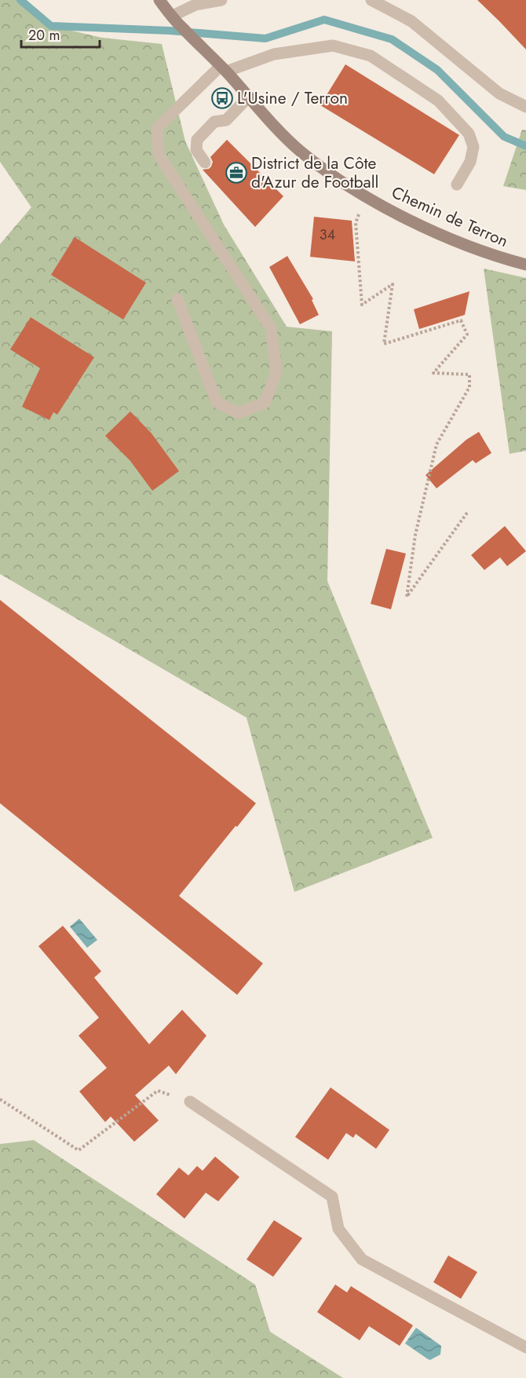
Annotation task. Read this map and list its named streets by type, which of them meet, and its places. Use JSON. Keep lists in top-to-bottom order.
{
  "streets": {
    "street": ["Chemin de Terron"]
  },
  "places": {
    "bus stop": ["L'Usine / Terron"],
    "office": ["District de la Côte d'Azur de Football"]
  },
  "house_numbers": ["34"],
  "scale_bar": "20 m"
}
